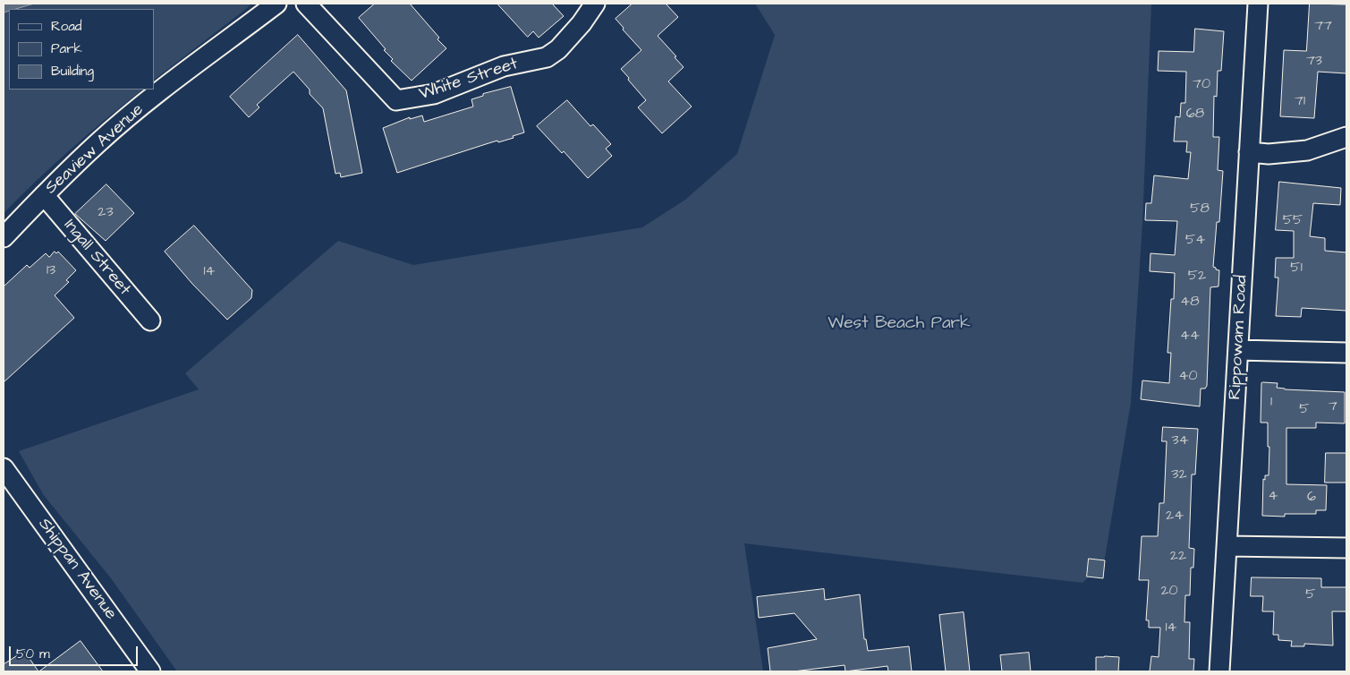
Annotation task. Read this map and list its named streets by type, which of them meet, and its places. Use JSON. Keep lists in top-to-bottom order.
{
  "streets": {
    "street": [
      "White Street",
      "Seaview Avenue",
      "Ingall Street",
      "Rippowam Road",
      "Shippan Avenue"
    ]
  },
  "crossings": [
    ["Seaview Avenue", "Ingall Street"]
  ],
  "parks": ["West Beach Park"],
  "house_numbers": [
    "77",
    "73",
    "70",
    "71",
    "68",
    "58",
    "23",
    "55",
    "54",
    "51",
    "13",
    "14",
    "52",
    "48",
    "44",
    "40",
    "1",
    "7",
    "5",
    "34",
    "32",
    "4",
    "6",
    "24",
    "22",
    "20",
    "5",
    "14"
  ],
  "legend": ["Road", "Park", "Building"],
  "scale_bar": "50 m"
}
